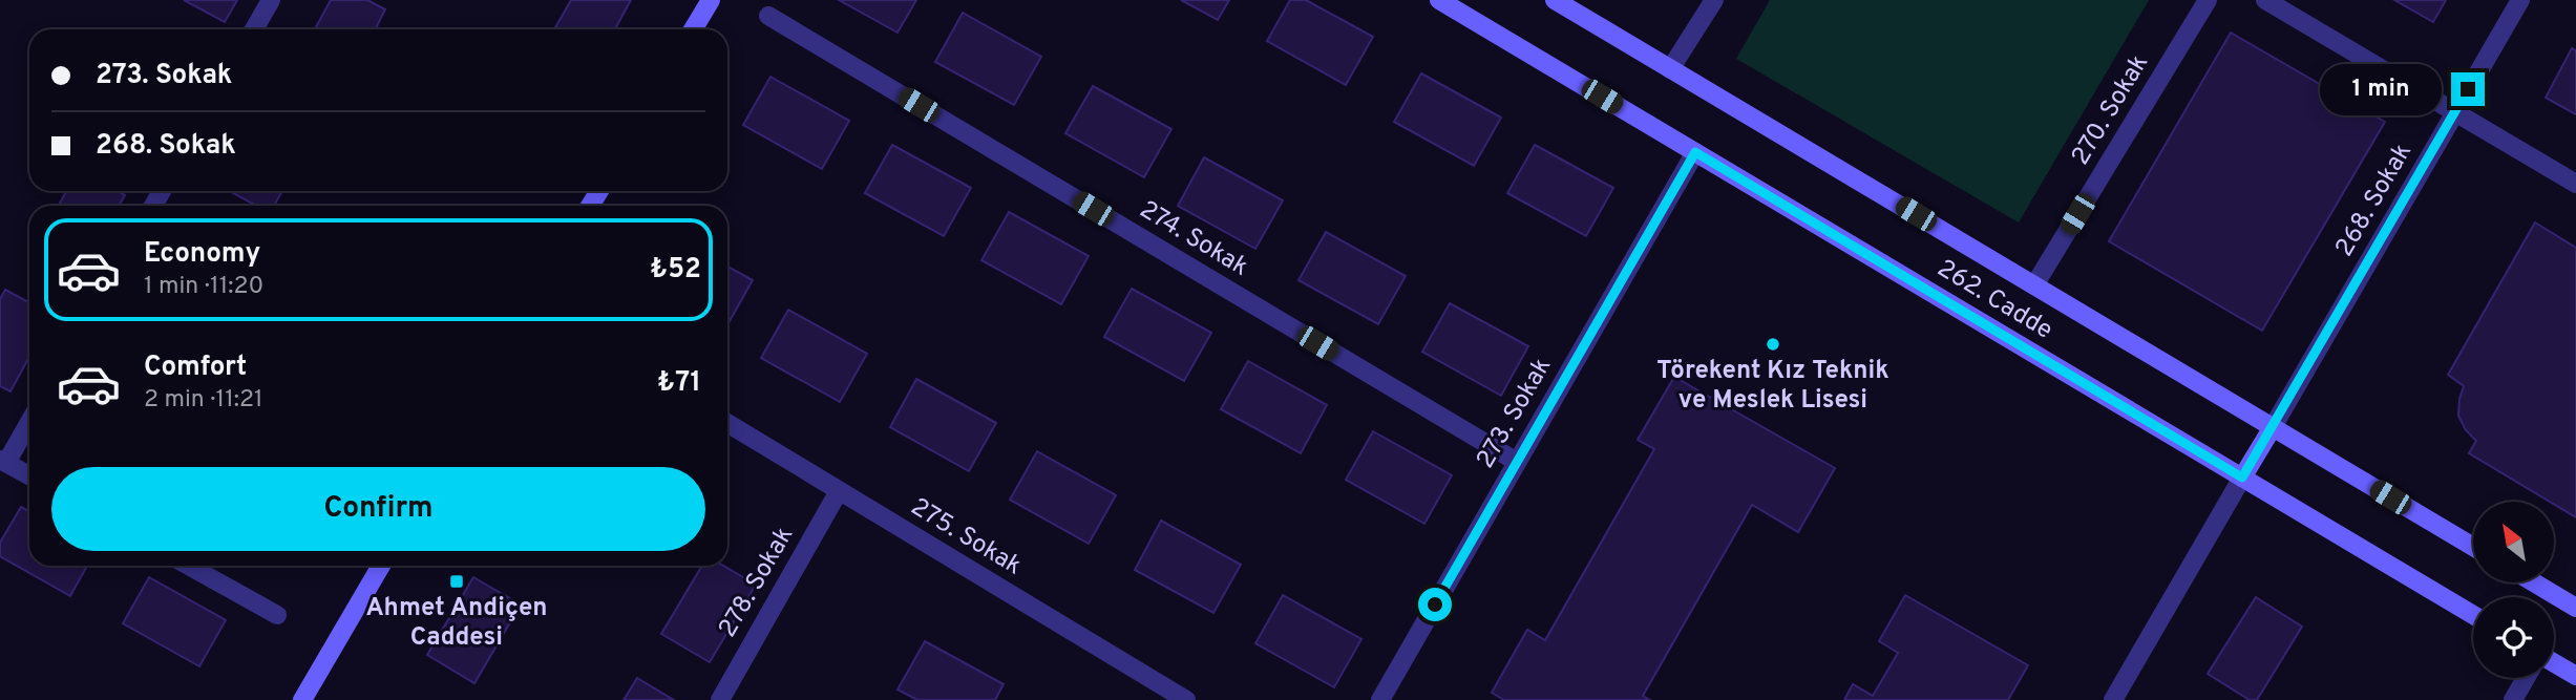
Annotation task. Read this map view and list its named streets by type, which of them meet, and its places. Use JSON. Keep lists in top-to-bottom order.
{
  "streets": {
    "street": [
      "270. Sokak",
      "268. Sokak",
      "274. Sokak",
      "262. Cadde",
      "273. Sokak",
      "275. Sokak",
      "278. Sokak"
    ]
  },
  "crossings": [
    ["270. Sokak", "262. Cadde"],
    ["268. Sokak", "262. Cadde"],
    ["274. Sokak", "273. Sokak"],
    ["262. Cadde", "273. Sokak"],
    ["275. Sokak", "278. Sokak"]
  ],
  "places": {
    "other": ["Törekent Kız Teknik ve Meslek Lisesi"],
    "transit": ["Ahmet Andiçen Caddesi"]
  },
  "north": "top left",
  "page": {
    "banner": ["273. Sokak", "268. Sokak"],
    "bubble": "1 min",
    "list": [
      {
        "name": "Economy",
        "note": "1 min · 11:20",
        "value": "₺52"
      },
      {
        "name": "Comfort",
        "note": "2 min · 11:21",
        "value": "₺71"
      }
    ],
    "buttons": "Confirm"
  }
}
